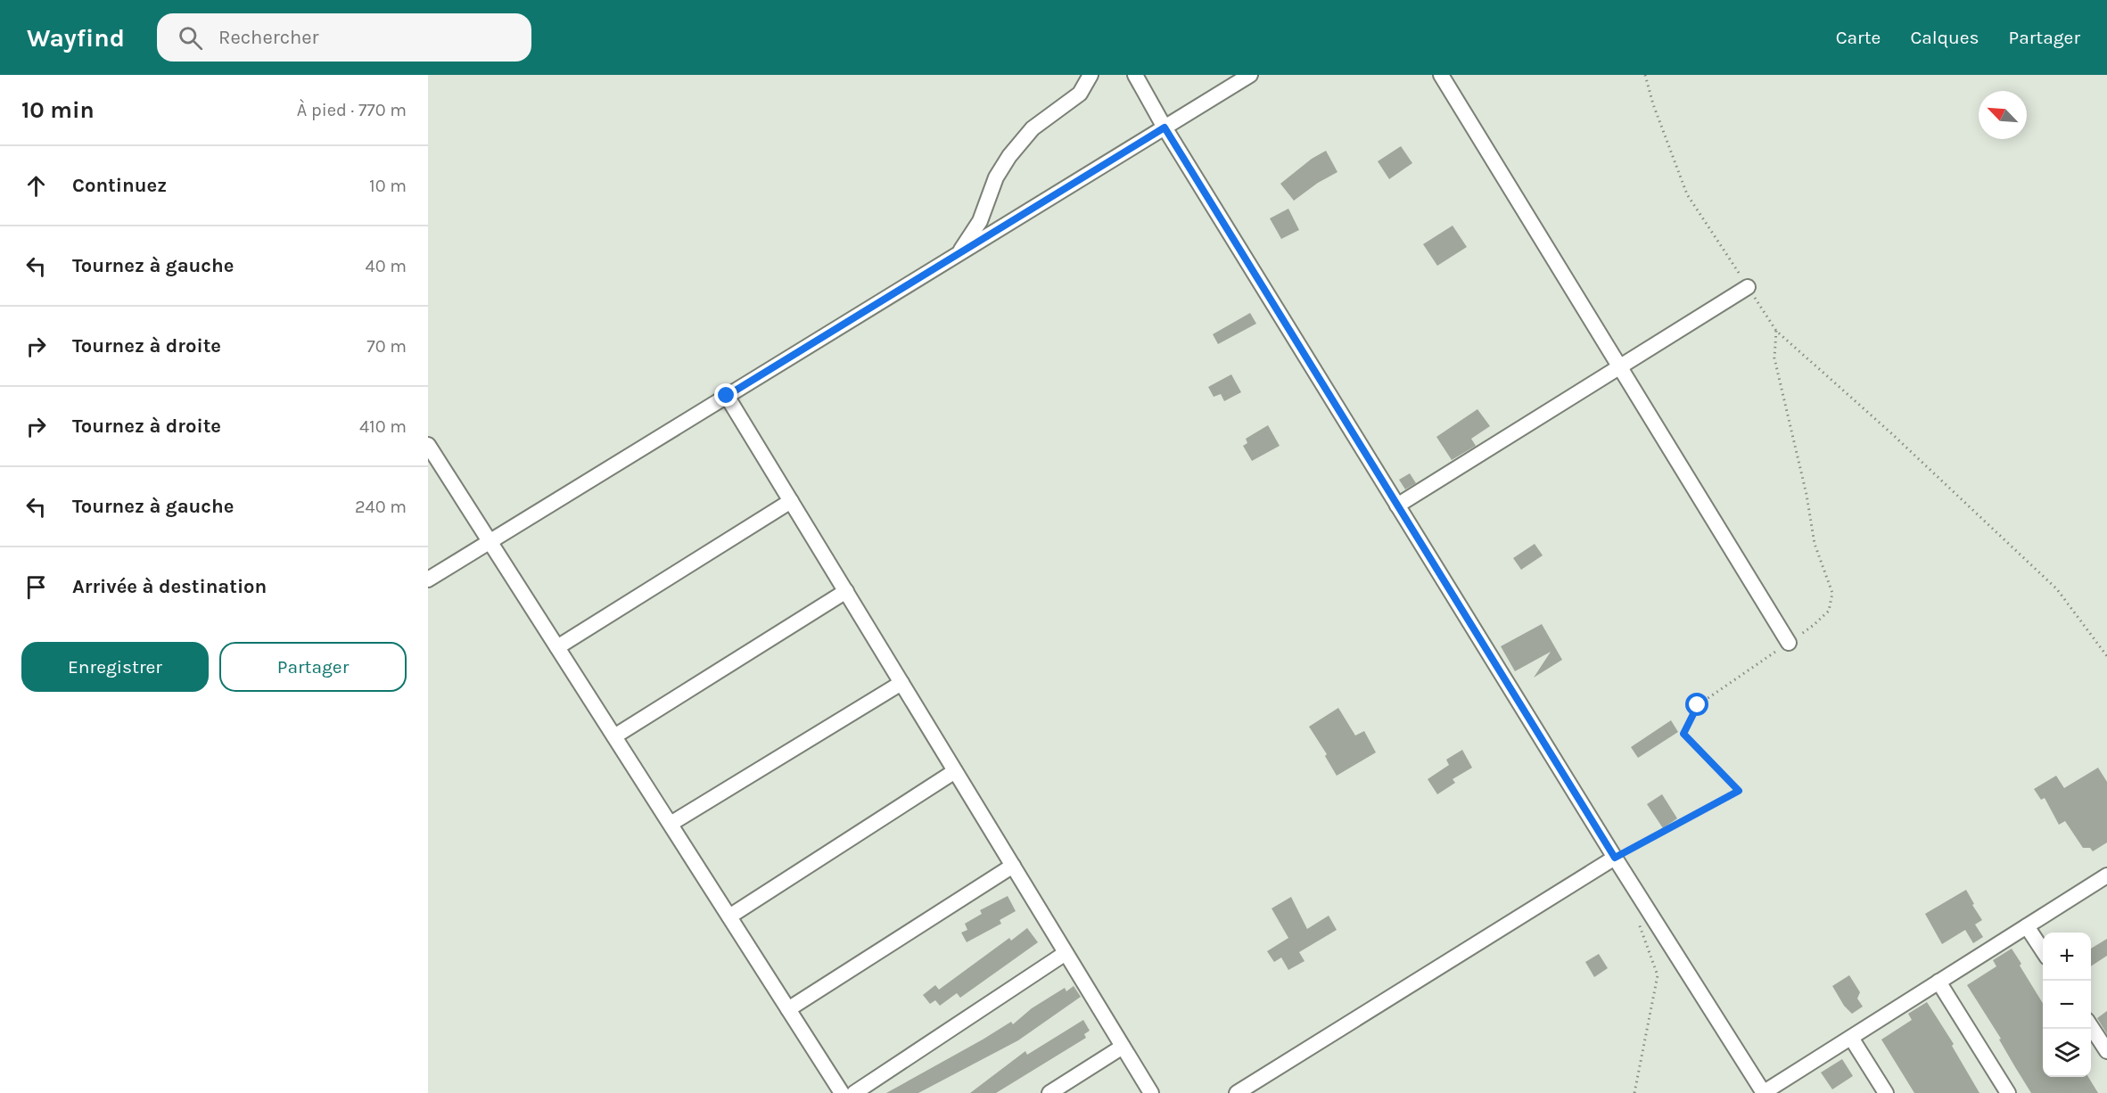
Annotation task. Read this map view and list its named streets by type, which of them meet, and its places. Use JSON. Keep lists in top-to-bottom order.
{
  "north": "top left",
  "page": {
    "header": "Wayfind",
    "search": "Rechercher",
    "nav": ["Carte", "Calques", "Partager"],
    "heading": ["10 min", "À pied · 770 m"],
    "list": [
      ["Continuez", "10 m"],
      ["Tournez à gauche", "40 m"],
      ["Tournez à droite", "70 m"],
      ["Tournez à droite", "410 m"],
      ["Tournez à gauche", "240 m"],
      "Arrivée à destination"
    ],
    "buttons": ["Enregistrer", "Partager"],
    "map_buttons": ["+", "−"]
  }
}
